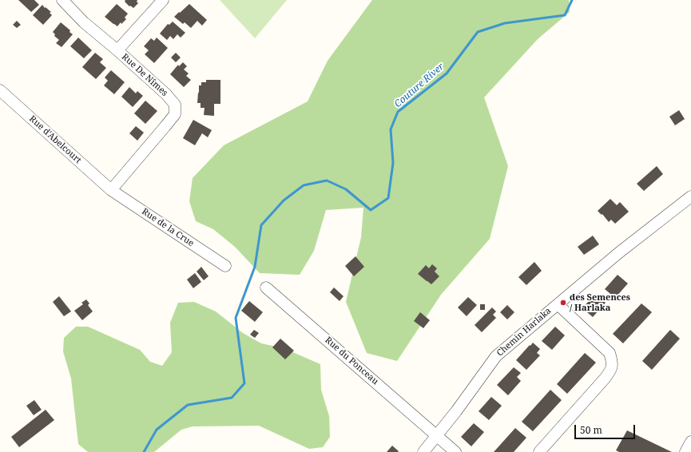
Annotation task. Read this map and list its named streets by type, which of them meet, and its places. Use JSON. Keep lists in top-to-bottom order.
{
  "streets": {
    "street": [
      "Rue De Nîmes",
      "Rue d'Abelcourt",
      "Rue de la Crue",
      "Chemin Harlaka",
      "Rue du Ponceau"
    ]
  },
  "crossings": [
    ["Rue De Nîmes", "Rue d'Abelcourt"],
    ["Rue De Nîmes", "Rue de la Crue"],
    ["Rue d'Abelcourt", "Rue de la Crue"],
    ["Chemin Harlaka", "Rue du Ponceau"]
  ],
  "water": ["Couture River"],
  "places": ["des Semences / Harlaka"],
  "scale_bar": "50 m"
}
